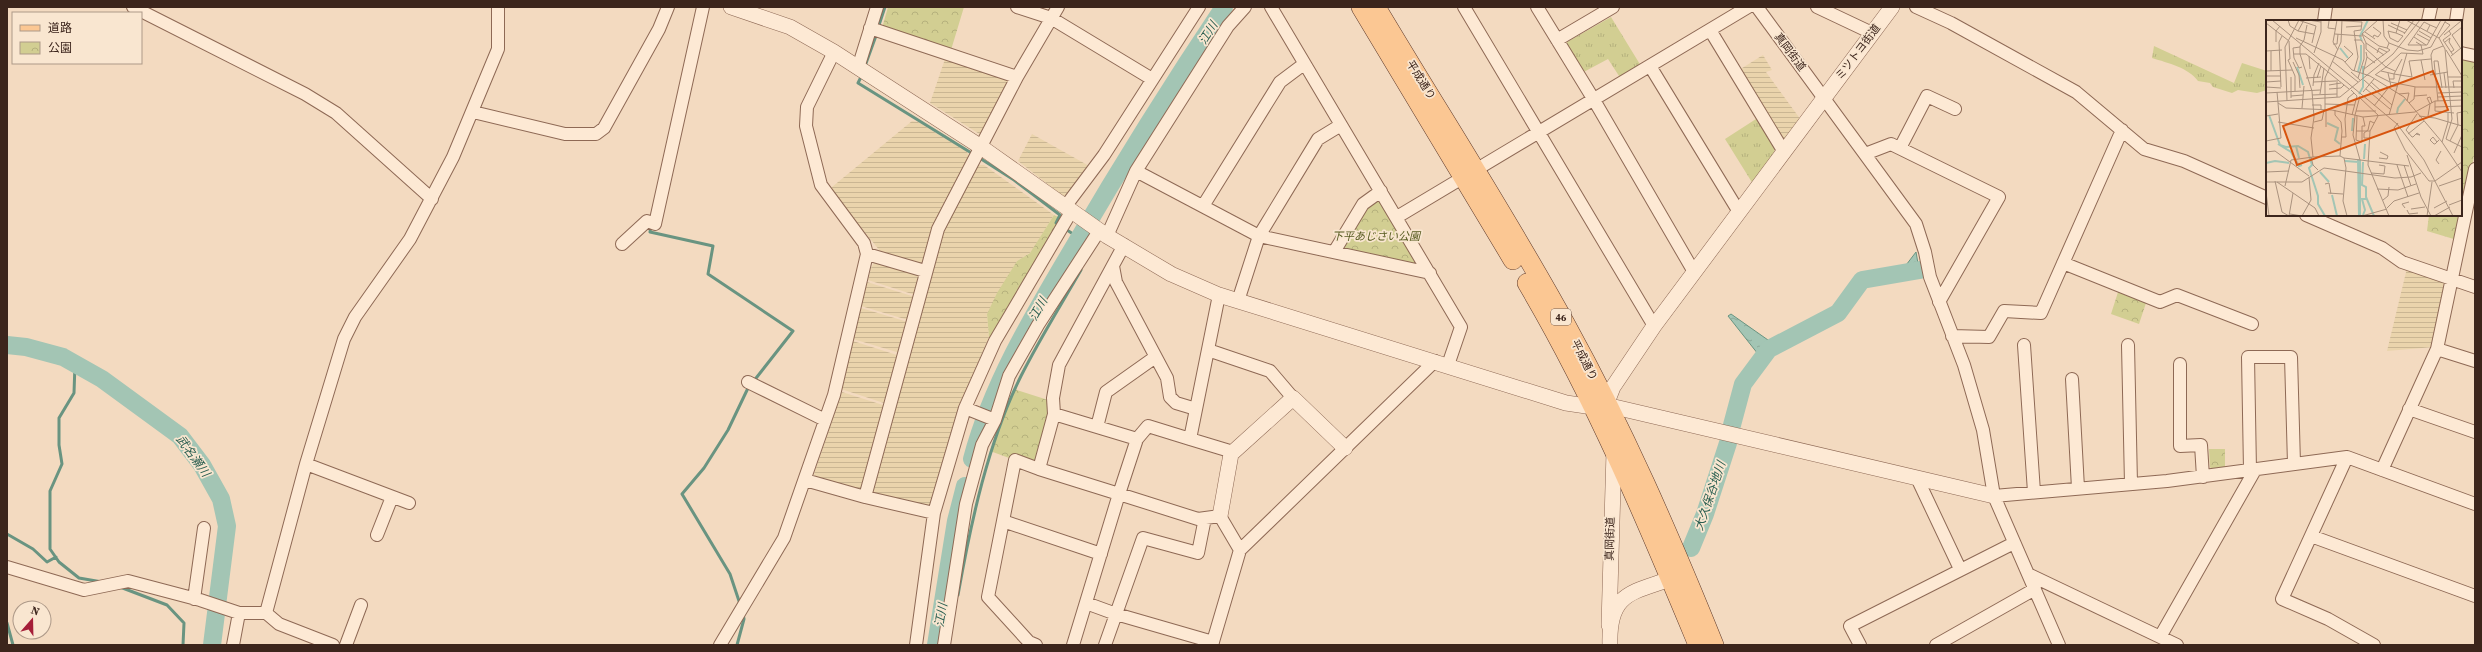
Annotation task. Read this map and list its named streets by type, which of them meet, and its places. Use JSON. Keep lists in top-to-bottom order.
{
  "streets": {
    "main road": ["平成通り", "46"],
    "street": ["真岡街道", "ミツトヨ街道"]
  },
  "crossings": [
    ["真岡街道", "ミツトヨ街道"],
    ["真岡街道", "平成通り"],
    ["ミツトヨ街道", "平成通り"]
  ],
  "water": ["江川", "武名瀬川", "大久保谷地川"],
  "parks": ["下平あじさい公園"],
  "legend": ["道路", "公園"],
  "north": "top"
}
